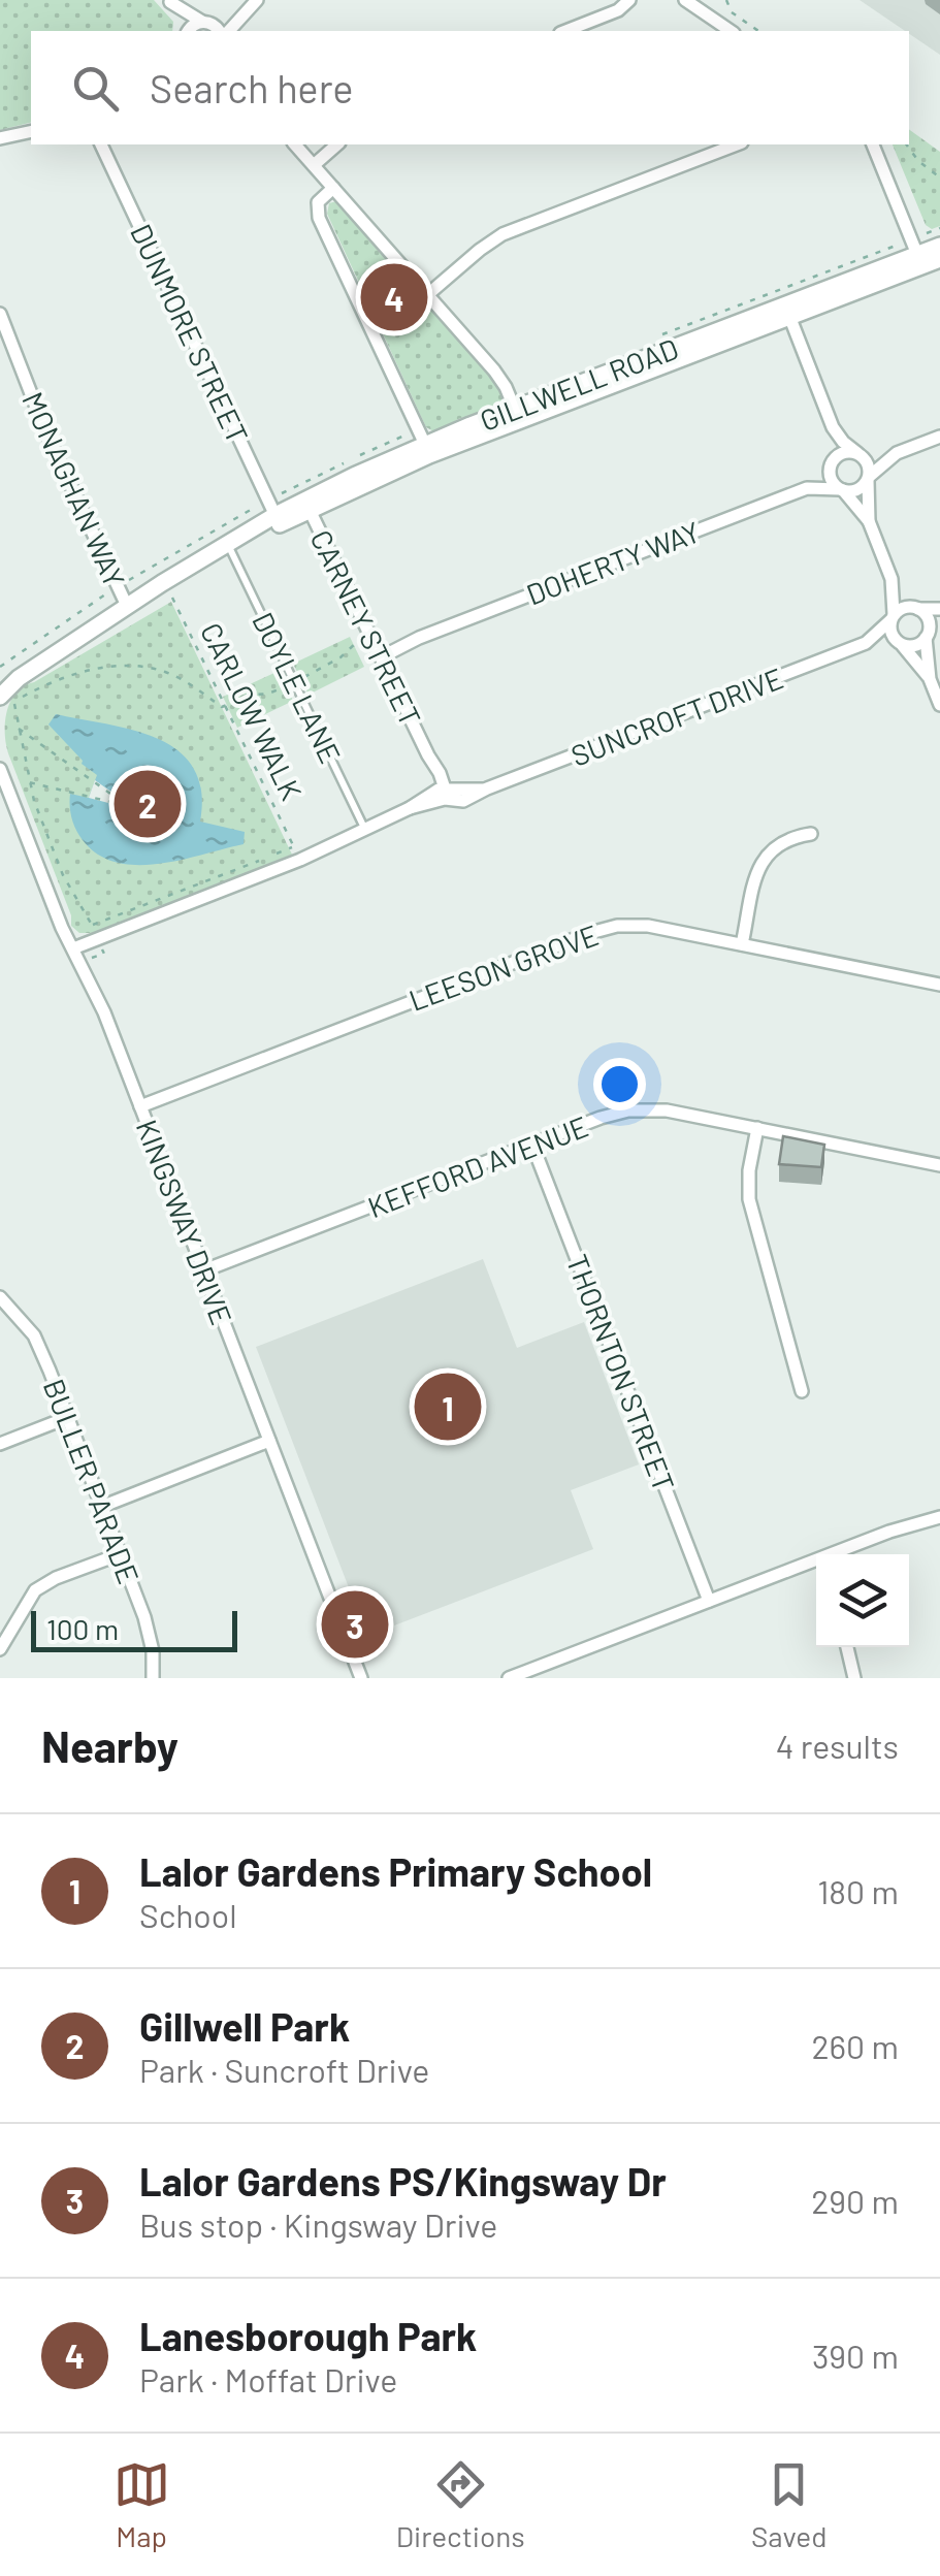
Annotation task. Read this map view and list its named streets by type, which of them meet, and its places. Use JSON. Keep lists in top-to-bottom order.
{
  "streets": {
    "street": [
      "DUNMORE STREET",
      "GILLWELL ROAD",
      "MONAGHAN WAY",
      "DOHERTY WAY",
      "CARNEY STREET",
      "SUNCROFT DRIVE",
      "LEESON GROVE",
      "KEFFORD AVENUE",
      "KINGSWAY DRIVE",
      "THORNTON STREET",
      "BULLER PARADE"
    ],
    "lane": ["DOYLE LANE"],
    "path": ["CARLOW WALK"]
  },
  "crossings": [
    ["DUNMORE STREET", "GILLWELL ROAD"],
    ["GILLWELL ROAD", "MONAGHAN WAY"],
    ["GILLWELL ROAD", "CARNEY STREET"],
    ["GILLWELL ROAD", "DOYLE LANE"],
    ["GILLWELL ROAD", "CARLOW WALK"],
    ["DOHERTY WAY", "CARNEY STREET"],
    ["CARNEY STREET", "SUNCROFT DRIVE"],
    ["LEESON GROVE", "KINGSWAY DRIVE"],
    ["KEFFORD AVENUE", "KINGSWAY DRIVE"],
    ["KEFFORD AVENUE", "THORNTON STREET"]
  ],
  "scale_bar": "100 m",
  "page": {
    "search": "Search here",
    "pins": [
      "4",
      "2",
      "1",
      "3"
    ],
    "scale": "100 m",
    "heading": ["Nearby", "4 results"],
    "list": [
      {
        "mark": "1",
        "name": "Lalor Gardens Primary School",
        "note": "School",
        "value": "180 m"
      },
      {
        "mark": "2",
        "name": "Gillwell Park",
        "note": "Park · Suncroft Drive",
        "value": "260 m"
      },
      {
        "mark": "3",
        "name": "Lalor Gardens PS/Kingsway Dr",
        "note": "Bus stop · Kingsway Drive",
        "value": "290 m"
      },
      {
        "mark": "4",
        "name": "Lanesborough Park",
        "note": "Park · Moffat Drive",
        "value": "390 m"
      }
    ],
    "nav": ["Map", "Directions", "Saved"]
  }
}
